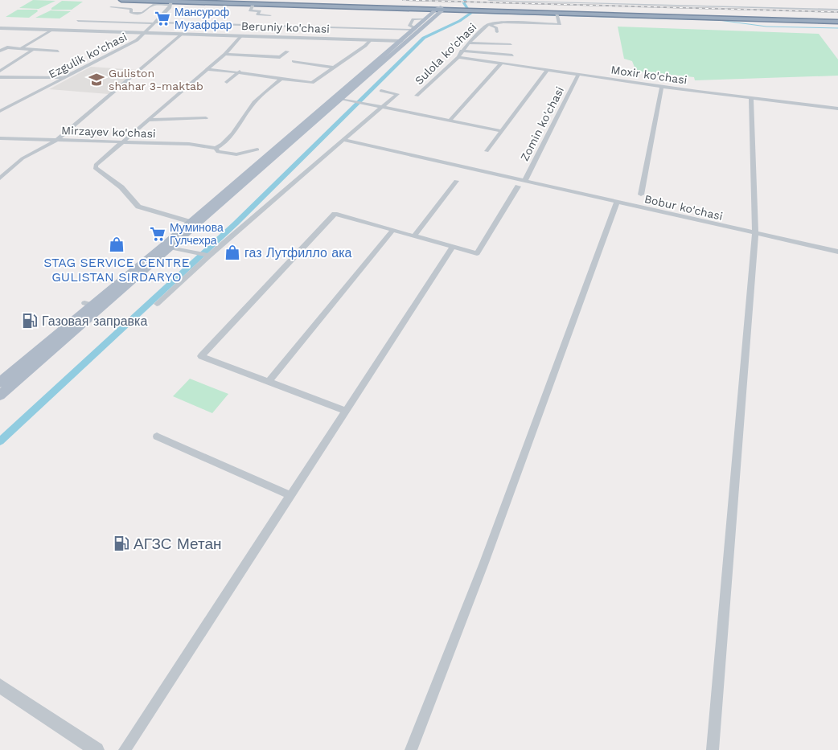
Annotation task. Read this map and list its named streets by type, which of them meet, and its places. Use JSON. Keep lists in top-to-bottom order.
{
  "streets": {
    "street": [
      "Beruniy ko'chasi",
      "Sulola ko'chasi",
      "Ezgulik ko'chasi",
      "Moxir ko'chasi",
      "Zomin ko'chasi",
      "Mirzayev ko'chasi",
      "Bobur ko'chasi"
    ]
  },
  "crossings": [
    ["Beruniy ko'chasi", "Ezgulik ko'chasi"],
    ["Sulola ko'chasi", "Moxir ko'chasi"],
    ["Moxir ko'chasi", "Zomin ko'chasi"],
    ["Zomin ko'chasi", "Bobur ko'chasi"]
  ],
  "places": {
    "supermarket": ["Мансуроф Музаффар", "Муминова Гулчехра"],
    "school or university": ["Guliston shahar 3-maktab"],
    "shop": ["STAG SERVICE CENTRE GULISTAN SIRDARYO", "газ Лутфилло ака"],
    "fuel station": ["Газовая заправка", "АГЗС Метан"]
  }
}
